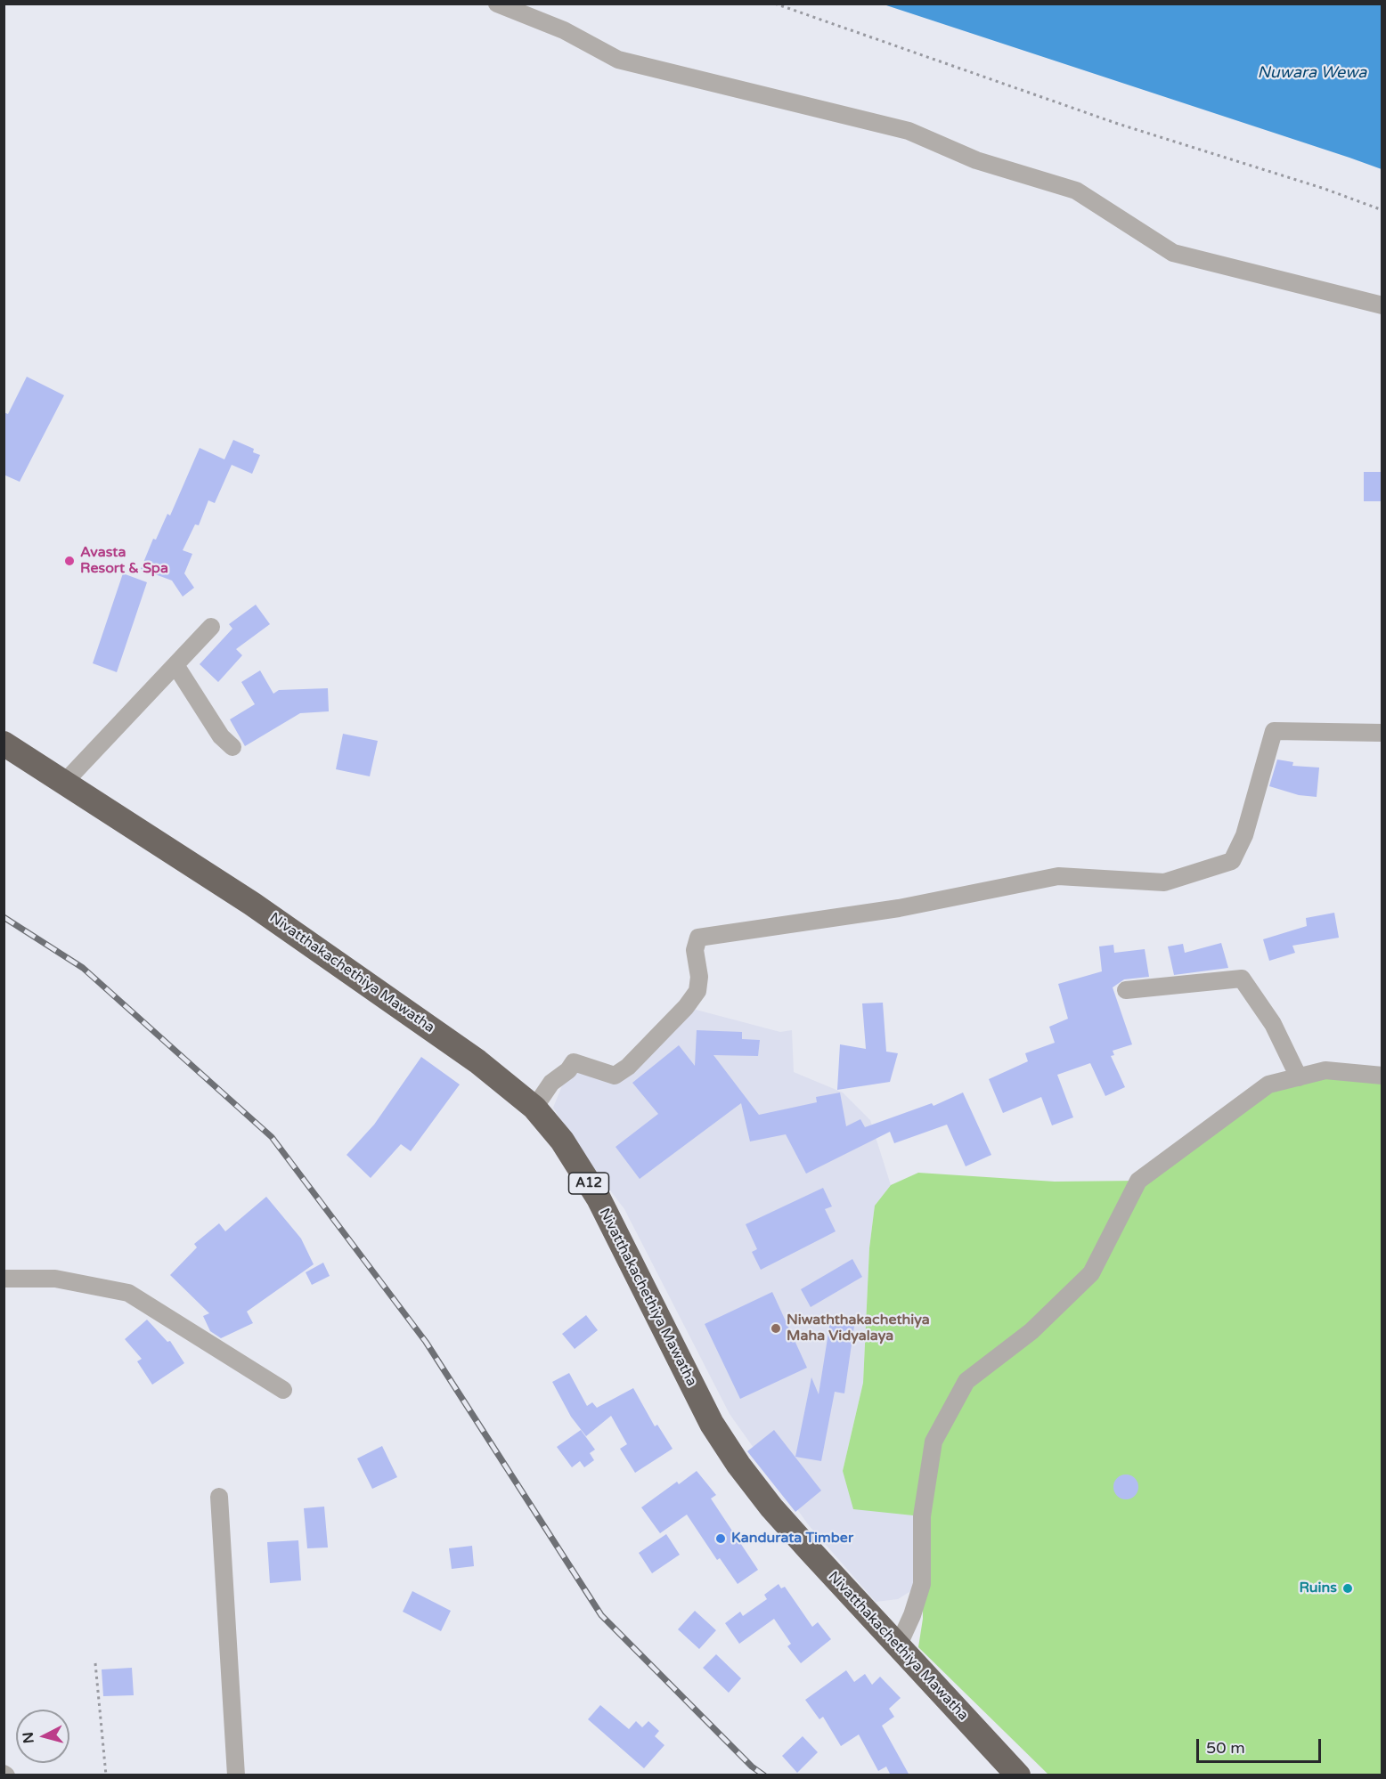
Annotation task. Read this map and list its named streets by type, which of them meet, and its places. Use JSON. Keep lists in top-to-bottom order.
{
  "streets": {
    "highway": ["Nivatthakachethiya Mawatha", "A12"]
  },
  "water": ["Nuwara Wewa"],
  "places": [
    "Avasta Resort & Spa",
    "Niwaththakachethiya Maha Vidyalaya",
    "Kandurata Timber",
    "Ruins"
  ],
  "scale_bar": "50 m",
  "north": "left"
}
